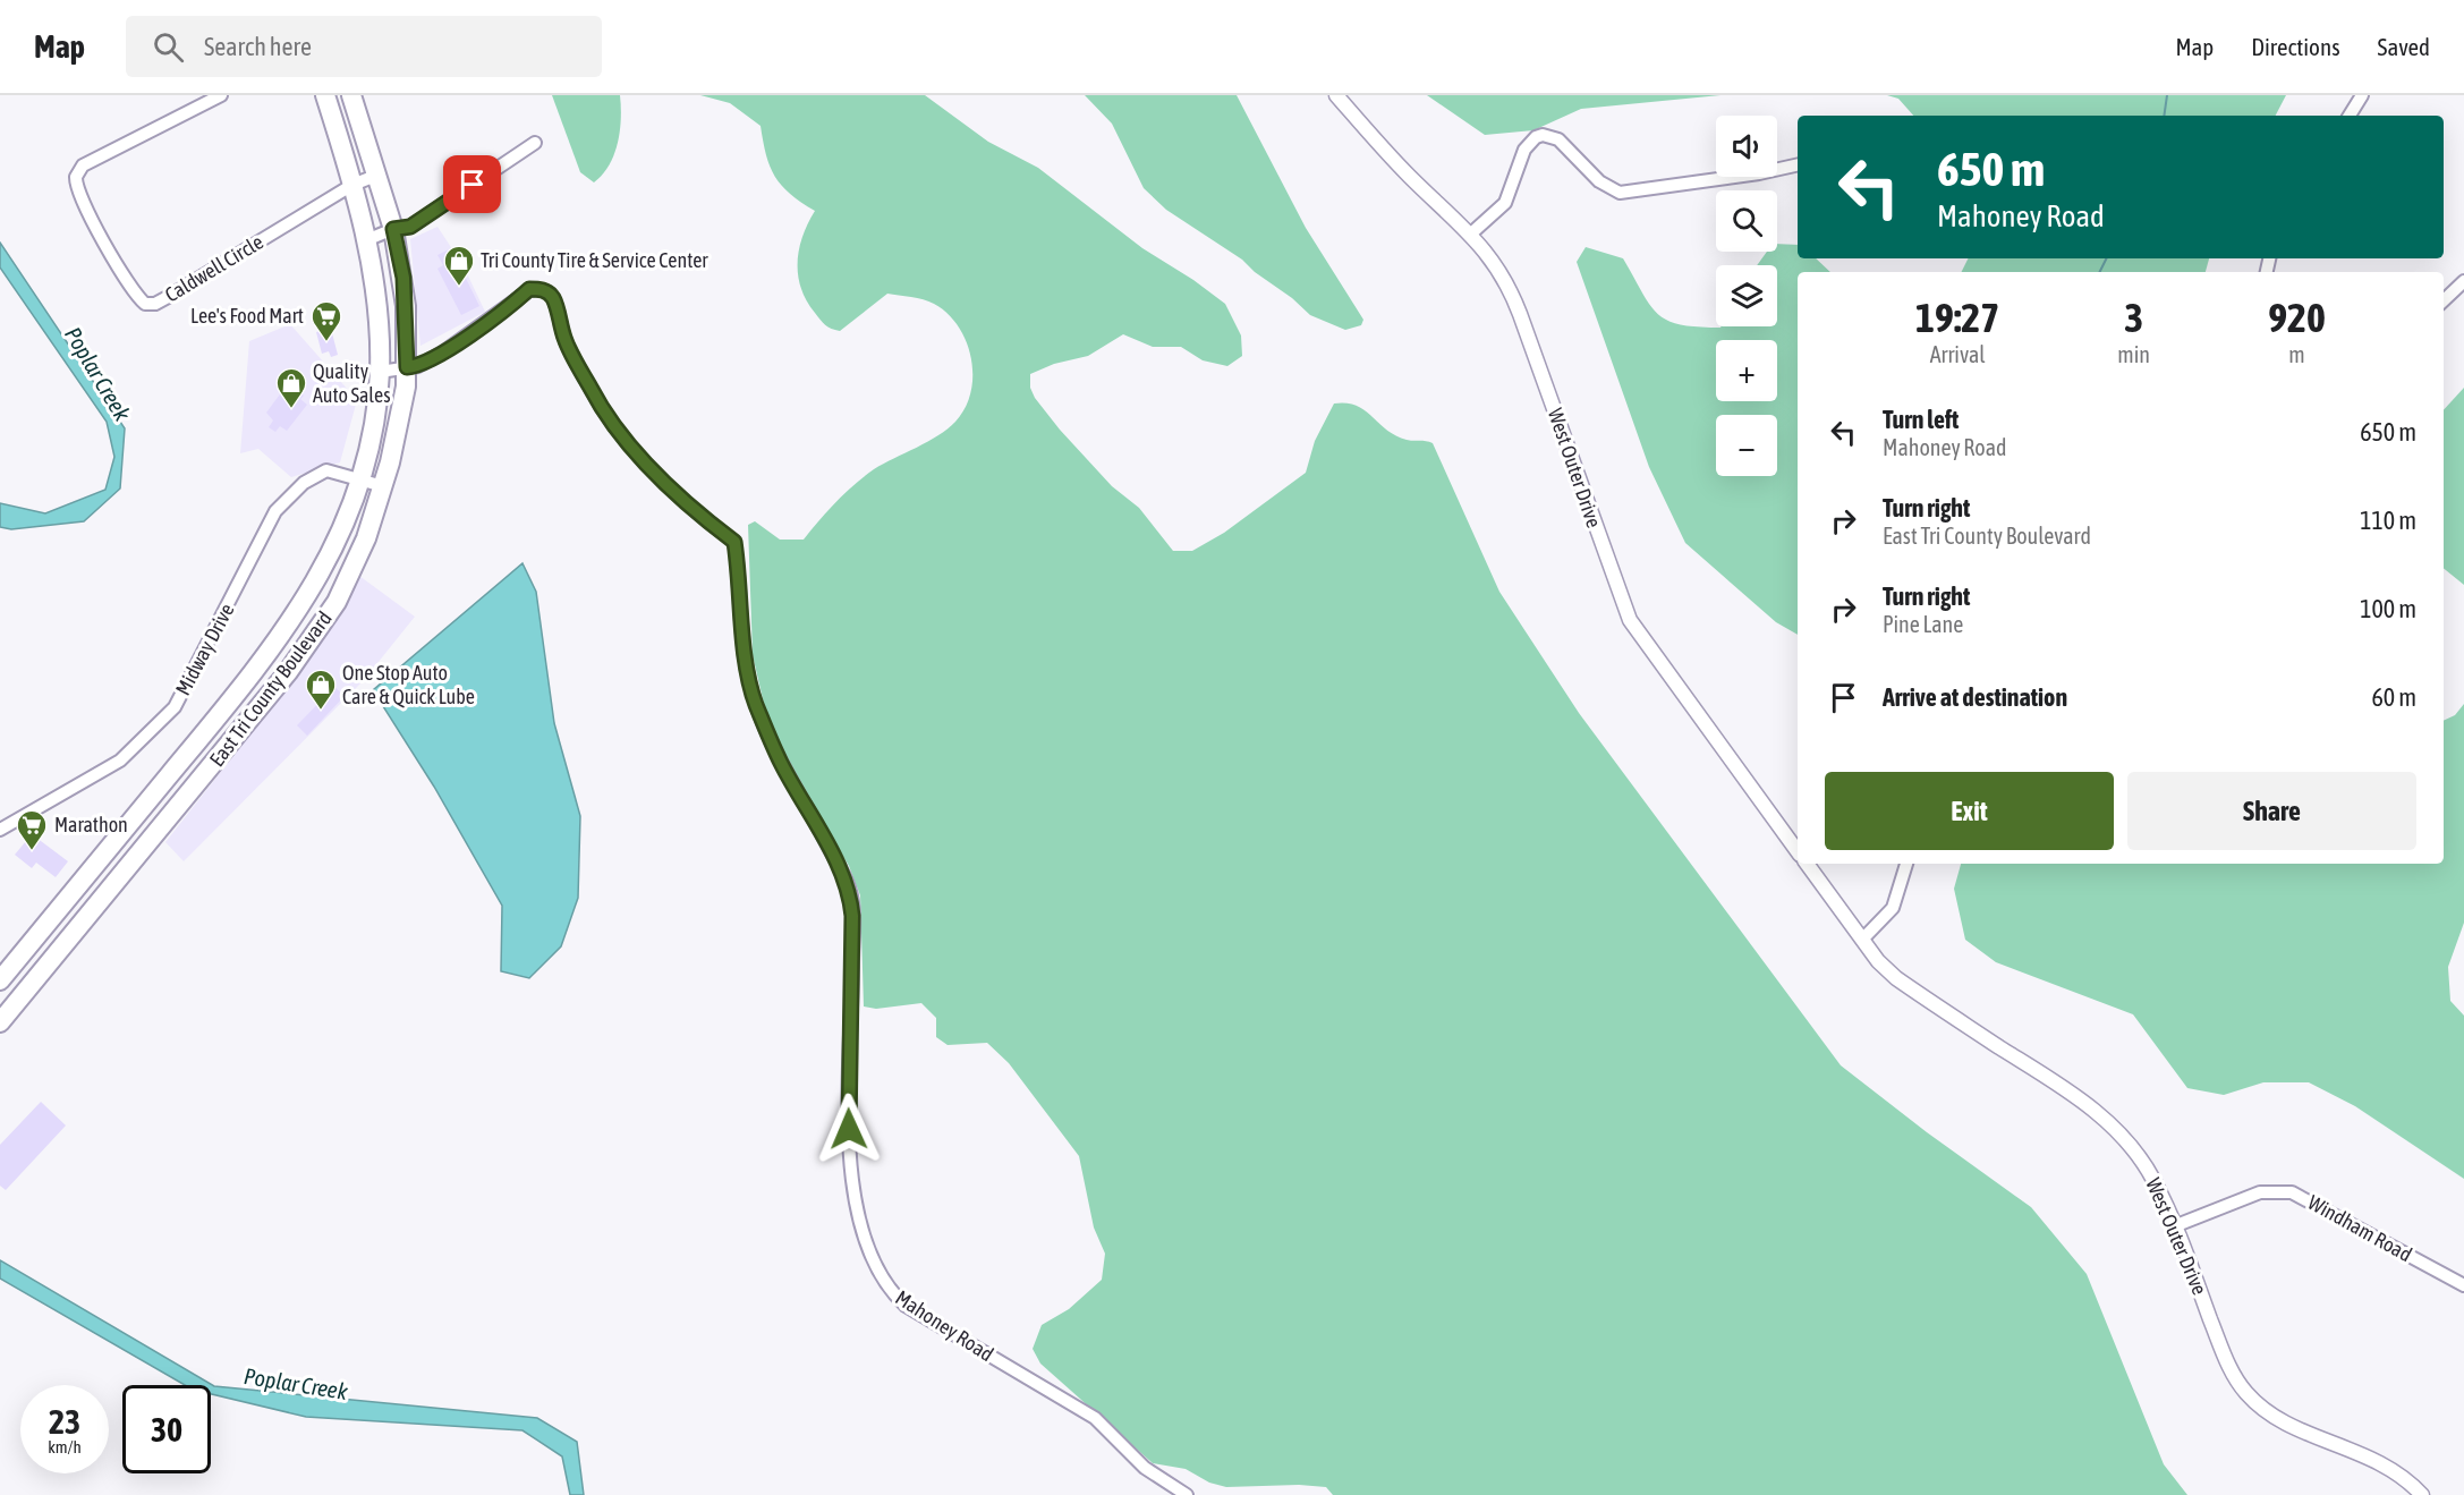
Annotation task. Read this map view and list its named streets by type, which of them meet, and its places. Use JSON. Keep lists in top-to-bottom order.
{
  "streets": {
    "highway": ["East Tri County Boulevard"],
    "street": [
      "Caldwell Circle",
      "West Outer Drive",
      "Midway Drive",
      "Windham Road",
      "Mahoney Road"
    ]
  },
  "crossings": [
    ["Caldwell Circle", "East Tri County Boulevard"],
    ["West Outer Drive", "Windham Road"],
    ["Midway Drive", "East Tri County Boulevard"],
    ["East Tri County Boulevard", "Mahoney Road"]
  ],
  "water": ["Poplar Creek"],
  "places": {
    "shop": ["Tri County Tire & Service Center", "Quality Auto Sales", "One Stop Auto Care & Quick Lube"],
    "supermarket": ["Lee's Food Mart", "Marathon"]
  },
  "page": {
    "header": "Map",
    "search": "Search here",
    "nav": ["Map", "Directions", "Saved"],
    "map_buttons": ["+", "−"],
    "turn": ["650 m", "Mahoney Road"],
    "eta": [
      "19:27",
      "Arrival",
      "3",
      "min",
      "920",
      "m"
    ],
    "list": [
      {
        "name": "Turn left",
        "note": "Mahoney Road",
        "value": "650 m"
      },
      {
        "name": "Turn right",
        "note": "East Tri County Boulevard",
        "value": "110 m"
      },
      {
        "name": "Turn right",
        "note": "Pine Lane",
        "value": "100 m"
      },
      {
        "name": "Arrive at destination",
        "value": "60 m"
      }
    ],
    "buttons": ["Exit", "Share"],
    "speed": "23 km/h",
    "limit": "30"
  }
}
